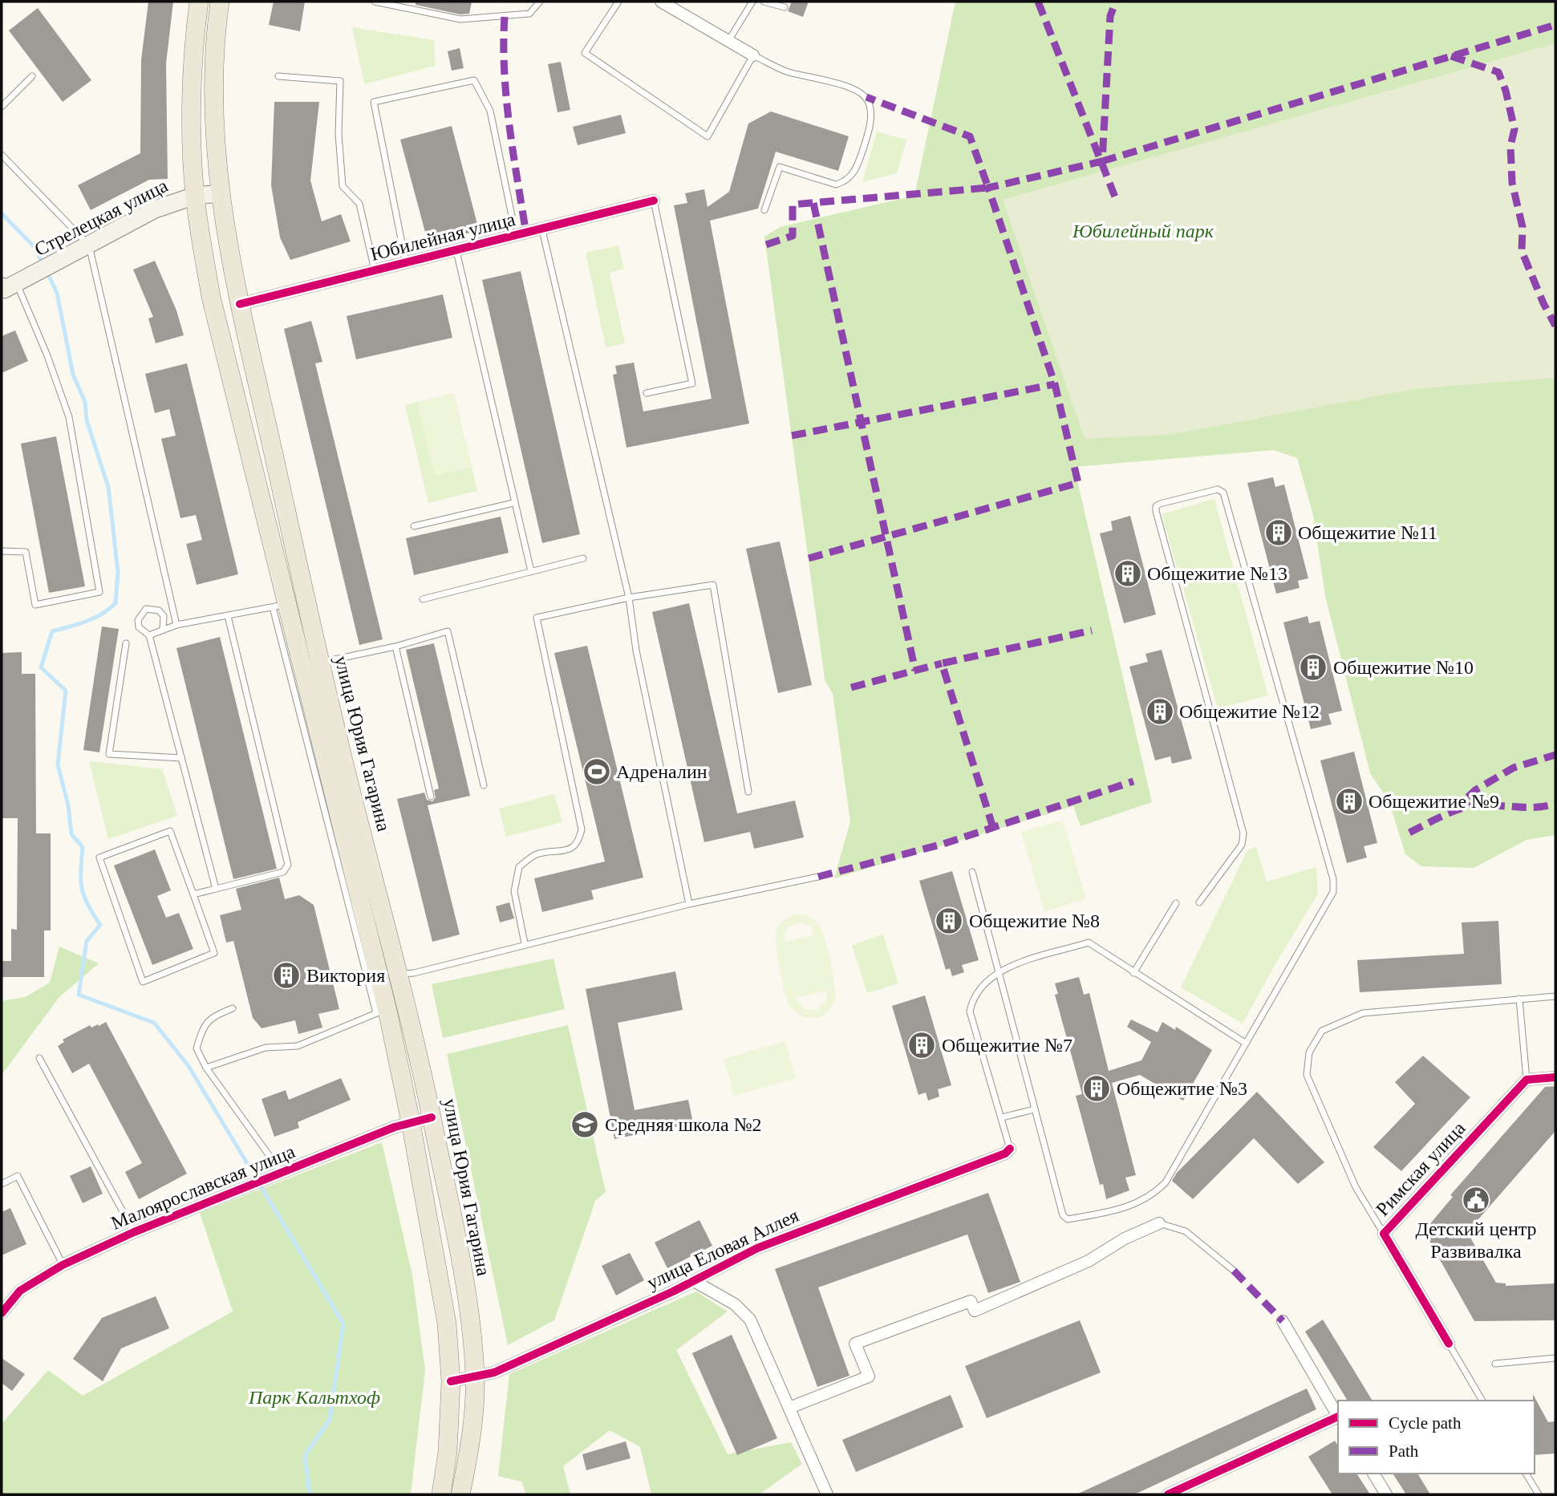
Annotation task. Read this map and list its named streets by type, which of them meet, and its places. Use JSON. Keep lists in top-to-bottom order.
{
  "streets": {
    "main road": ["улица Юрия Гагарина"],
    "street": [
      "Стрелецкая улица",
      "Юбилейная улица",
      "Римская улица",
      "Малоярославская улица",
      "улица Еловая Аллея"
    ]
  },
  "crossings": [
    ["Стрелецкая улица", "улица Юрия Гагарина"],
    ["Юбилейная улица", "улица Юрия Гагарина"],
    ["улица Юрия Гагарина", "Малоярославская улица"],
    ["улица Юрия Гагарина", "улица Еловая Аллея"]
  ],
  "parks": ["Юбилейный парк", "Парк Кальтхоф"],
  "places": {
    "building": [
      "Общежитие №11",
      "Общежитие №13",
      "Общежитие №10",
      "Общежитие №12",
      "Общежитие №9",
      "Общежитие №8",
      "Виктория",
      "Общежитие №7",
      "Общежитие №3"
    ],
    "sports": ["Адреналин"],
    "school or university": ["Средняя школа №2"],
    "public building": ["Детский центр Развивалка"]
  },
  "legend": ["Cycle path", "Path"]
}
